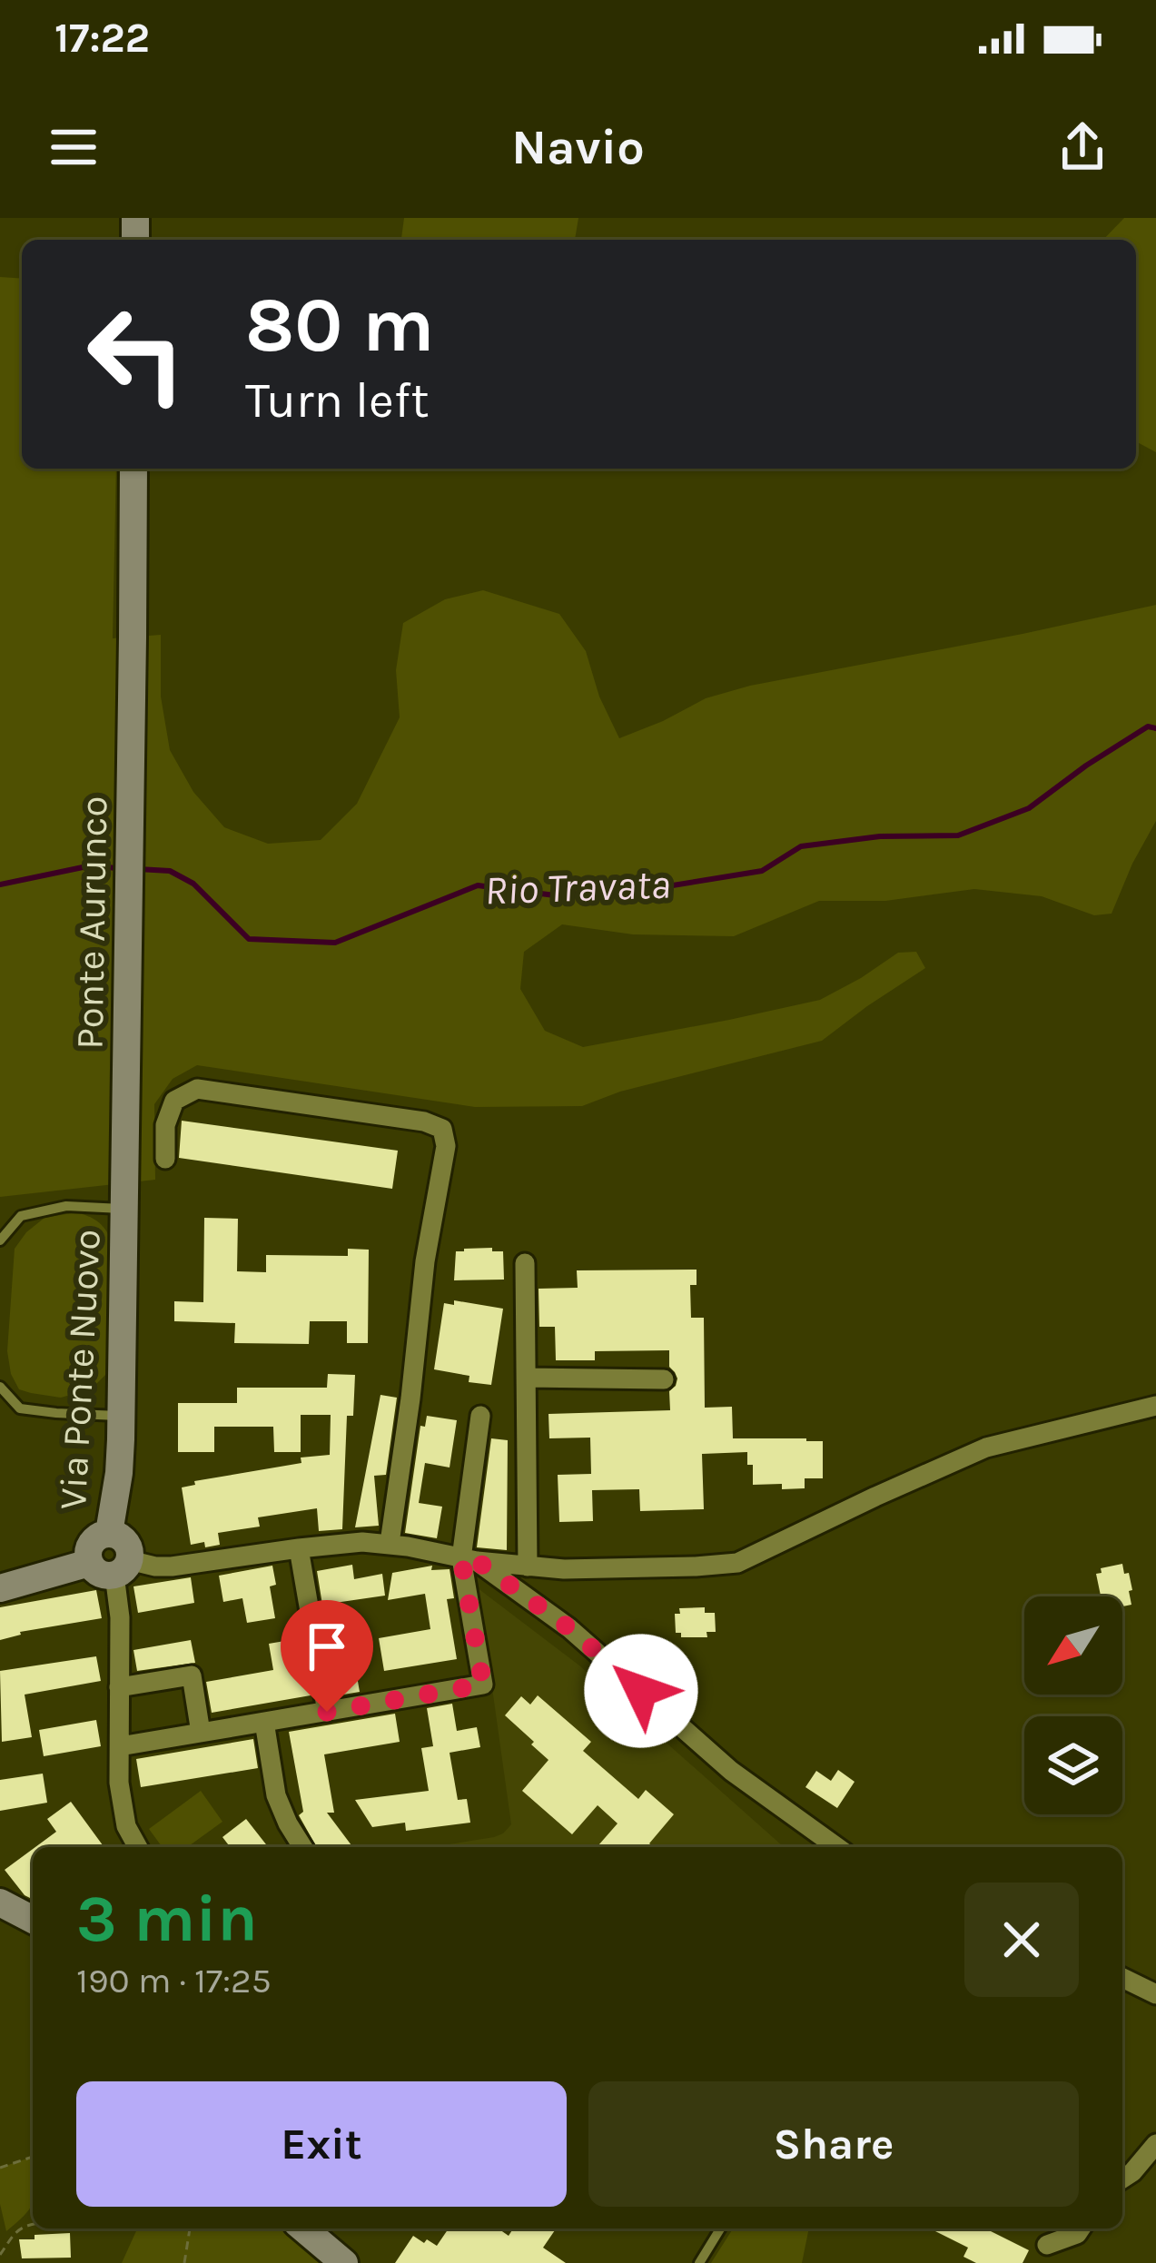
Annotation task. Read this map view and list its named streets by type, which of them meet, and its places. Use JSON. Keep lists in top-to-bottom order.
{
  "streets": {
    "street": ["Ponte Aurunco", "Via Ponte Nuovo"]
  },
  "crossings": [
    ["Ponte Aurunco", "Via Ponte Nuovo"]
  ],
  "water": ["Rio Travata"],
  "north": "bottom left",
  "page": {
    "status": "17:22",
    "header": "Navio",
    "turn": ["80 m", "Turn left"],
    "heading": ["3 min", "190 m · 17:25"],
    "buttons": ["Exit", "Share"]
  }
}
